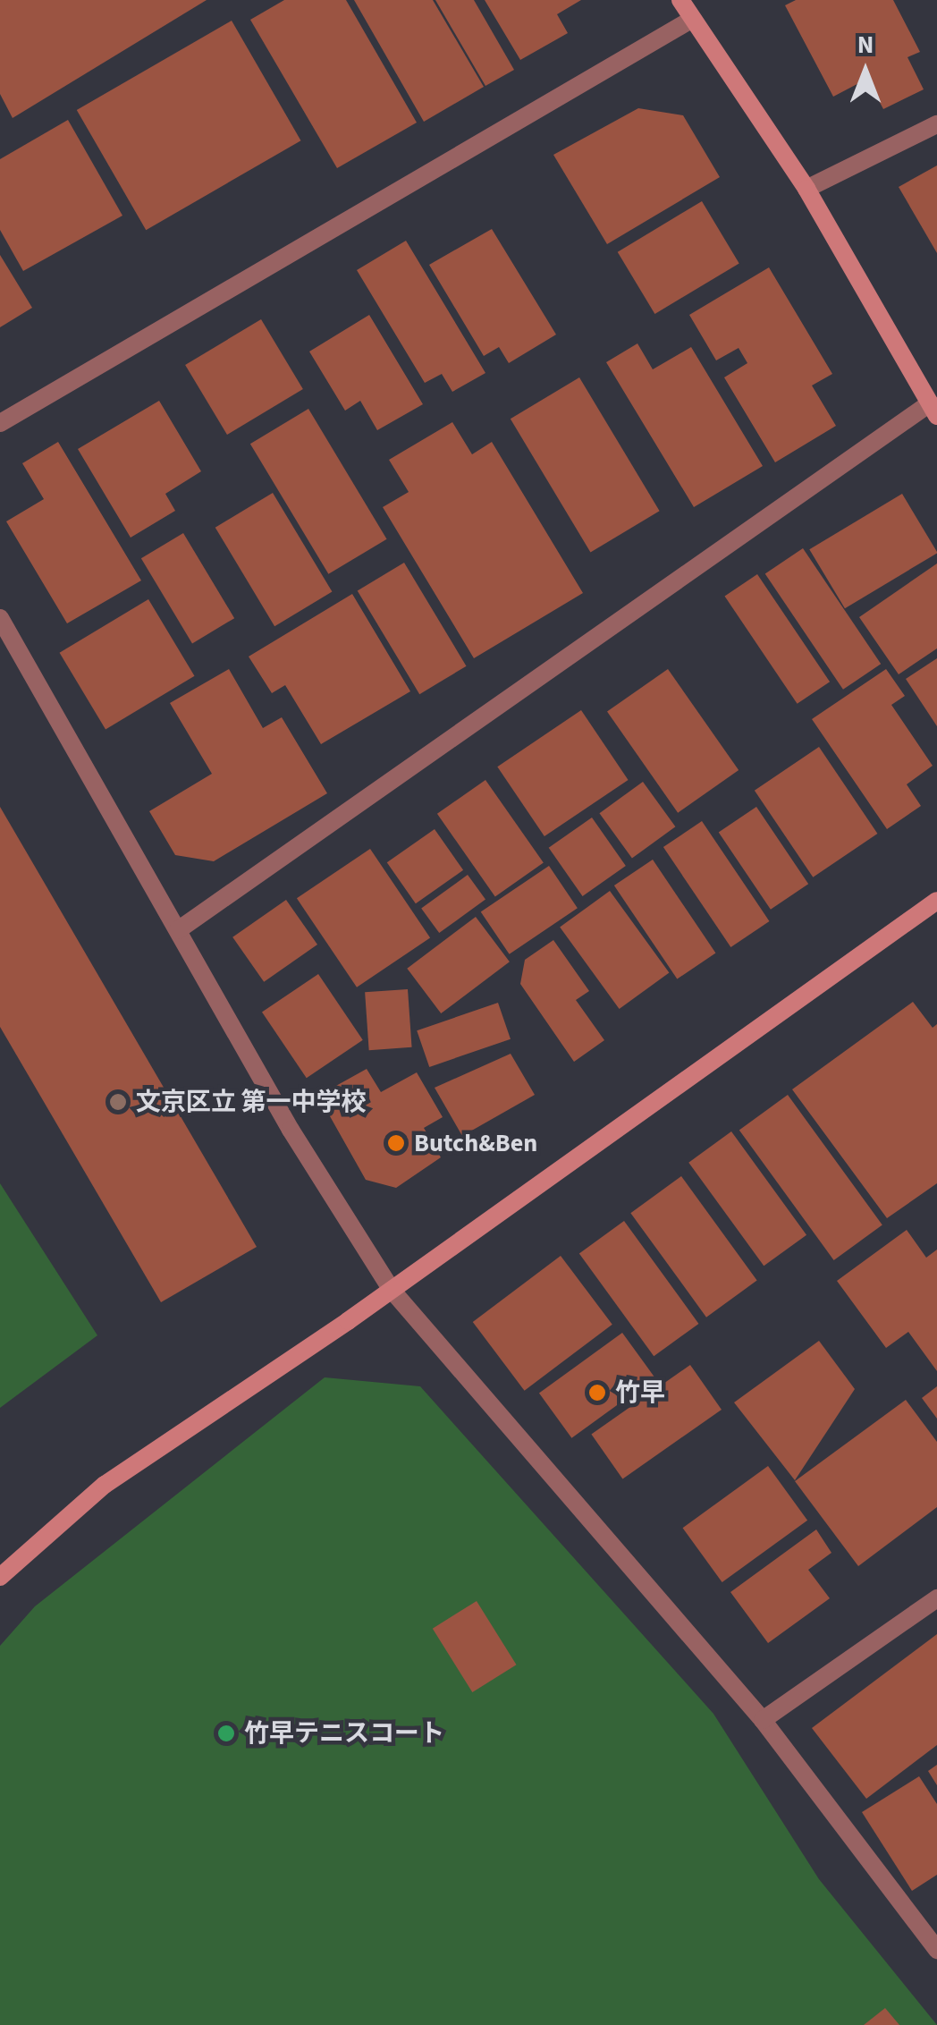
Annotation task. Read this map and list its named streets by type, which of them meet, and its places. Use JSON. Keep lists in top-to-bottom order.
{
  "places": [
    "文京区立 第一中学校",
    "Butch&Ben",
    "竹早",
    "竹早テニスコート"
  ],
  "north": "top"
}
